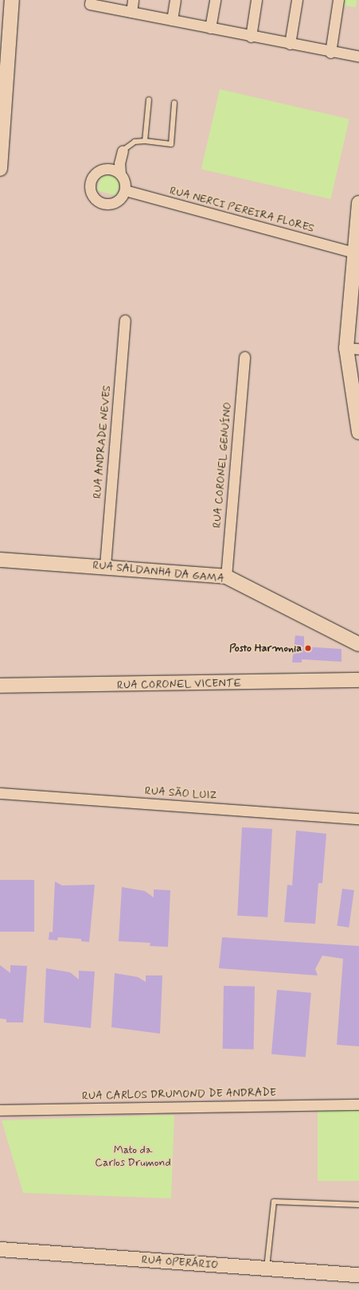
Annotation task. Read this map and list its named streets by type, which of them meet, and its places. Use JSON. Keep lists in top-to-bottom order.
{
  "streets": {
    "street": [
      "RUA NERCI PEREIRA FLORES",
      "RUA ANDRADE NEVES",
      "RUA CORONEL GENUÍNO",
      "RUA SALDANHA DA GAMA",
      "RUA CORONEL VICENTE",
      "RUA SÃO LUIZ",
      "RUA CARLOS DRUMOND DE ANDRADE",
      "RUA OPERÁRIO"
    ]
  },
  "crossings": [
    ["RUA ANDRADE NEVES", "RUA SALDANHA DA GAMA"],
    ["RUA CORONEL GENUÍNO", "RUA SALDANHA DA GAMA"]
  ],
  "parks": ["Mato da Carlos Drumond"],
  "places": ["Posto Harmonia"]
}
